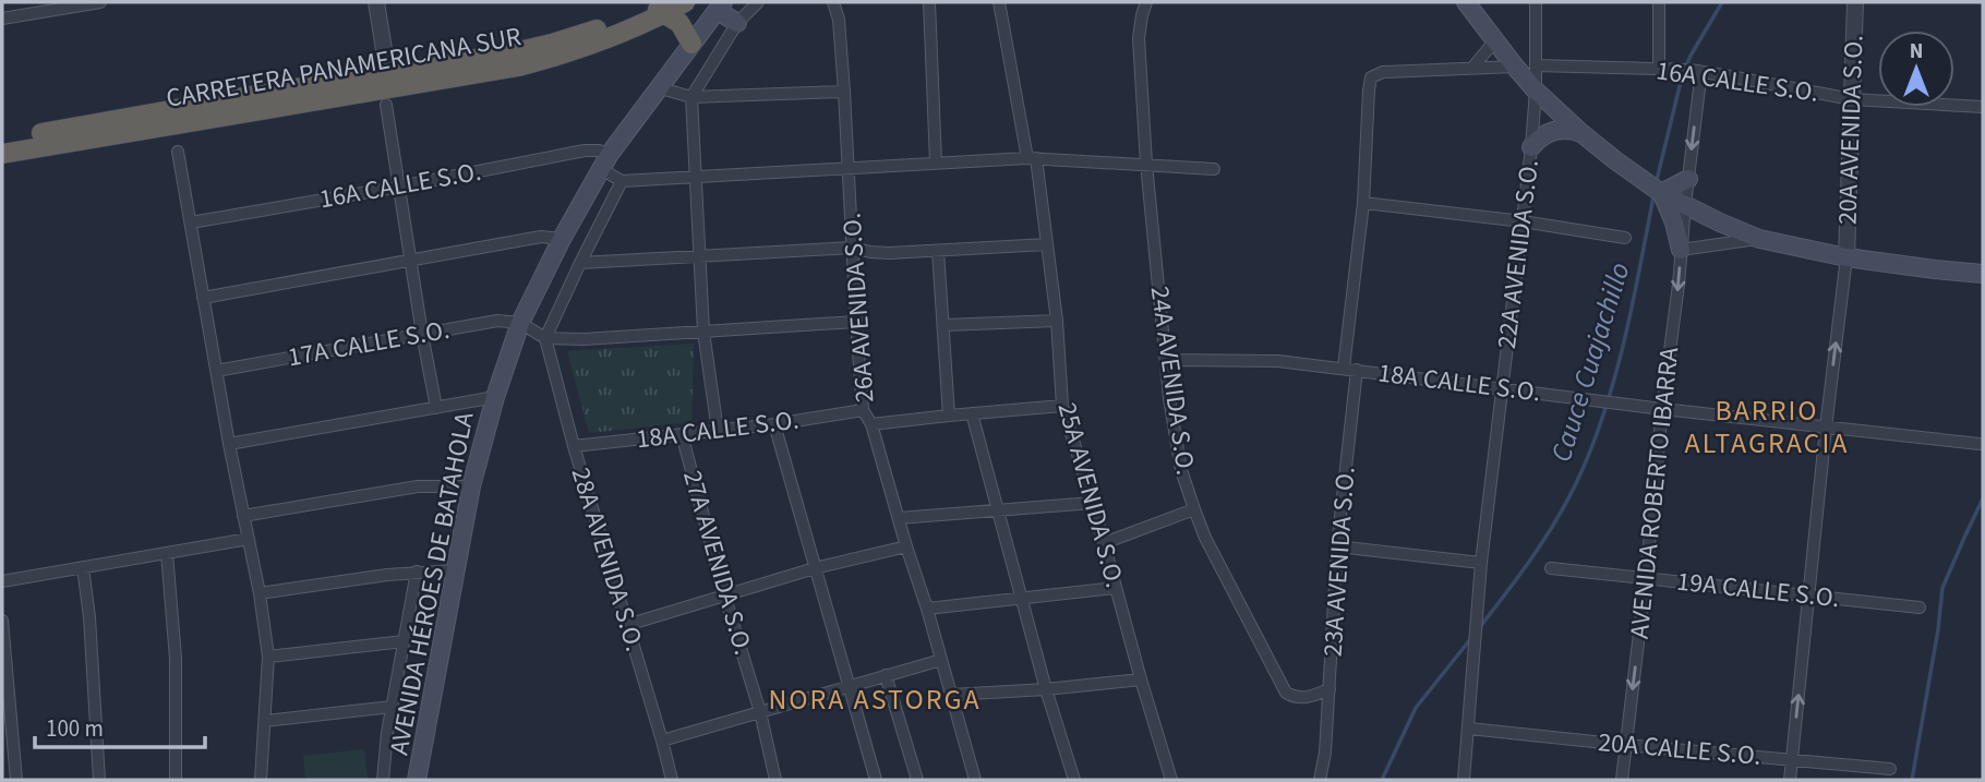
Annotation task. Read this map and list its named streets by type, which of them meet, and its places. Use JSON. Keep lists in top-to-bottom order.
{
  "streets": {
    "highway": ["CARRETERA PANAMERICANA SUR"],
    "main road": ["AVENIDA HÉROES DE BATAHOLA"],
    "street": [
      "16A CALLE S.O.",
      "20A AVENIDA S.O.",
      "22A AVENIDA S.O.",
      "26A AVENIDA S.O.",
      "17A CALLE S.O.",
      "24A AVENIDA S.O.",
      "18A CALLE S.O.",
      "AVENIDA ROBERTO IBARRA",
      "25A AVENIDA S.O.",
      "28A AVENIDA S.O.",
      "23A AVENIDA S.O.",
      "27A AVENIDA S.O.",
      "19A CALLE S.O.",
      "20A CALLE S.O."
    ]
  },
  "crossings": [
    ["16A CALLE S.O.", "20A AVENIDA S.O."],
    ["16A CALLE S.O.", "22A AVENIDA S.O."],
    ["16A CALLE S.O.", "AVENIDA ROBERTO IBARRA"],
    ["16A CALLE S.O.", "AVENIDA HÉROES DE BATAHOLA"],
    ["22A AVENIDA S.O.", "18A CALLE S.O."],
    ["22A AVENIDA S.O.", "20A CALLE S.O."],
    ["26A AVENIDA S.O.", "18A CALLE S.O."],
    ["17A CALLE S.O.", "AVENIDA HÉROES DE BATAHOLA"],
    ["24A AVENIDA S.O.", "18A CALLE S.O."],
    ["24A AVENIDA S.O.", "23A AVENIDA S.O."],
    ["18A CALLE S.O.", "AVENIDA ROBERTO IBARRA"],
    ["18A CALLE S.O.", "28A AVENIDA S.O."],
    ["18A CALLE S.O.", "23A AVENIDA S.O."],
    ["18A CALLE S.O.", "27A AVENIDA S.O."],
    ["AVENIDA ROBERTO IBARRA", "19A CALLE S.O."],
    ["AVENIDA ROBERTO IBARRA", "20A CALLE S.O."]
  ],
  "one_way": ["AVENIDA ROBERTO IBARRA"],
  "districts": ["BARRIO ALTAGRACIA", "NORA ASTORGA"],
  "water": ["Cauce Cuajachillo"],
  "scale_bar": "100 m",
  "north": "top"
}
